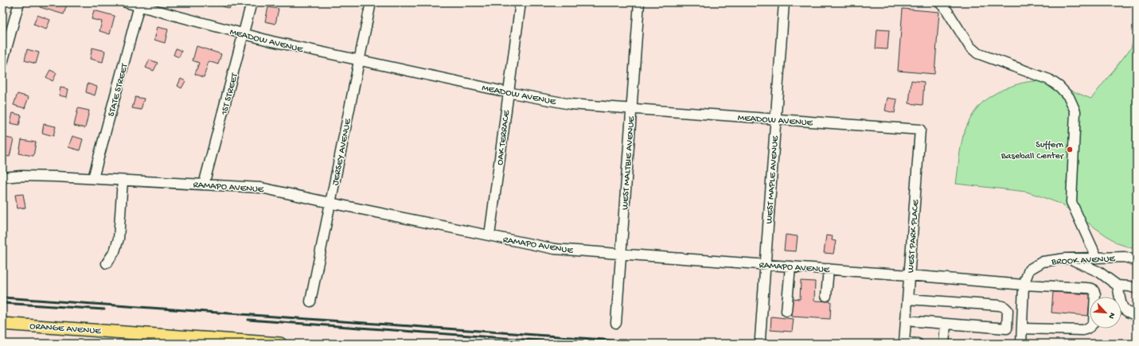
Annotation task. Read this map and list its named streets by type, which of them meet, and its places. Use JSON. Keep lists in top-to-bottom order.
{
  "streets": {
    "main road": ["ORANGE AVENUE"],
    "street": [
      "MEADOW AVENUE",
      "STATE STREET",
      "1ST STREET",
      "OAK TERRACE",
      "JERSEY AVENUE",
      "WEST MALTBIE AVENUE",
      "WEST MAPLE AVENUE",
      "RAMAPO AVENUE",
      "WEST PARK PLACE",
      "BROOK AVENUE"
    ]
  },
  "crossings": [
    ["MEADOW AVENUE", "STATE STREET"],
    ["MEADOW AVENUE", "1ST STREET"],
    ["MEADOW AVENUE", "OAK TERRACE"],
    ["MEADOW AVENUE", "JERSEY AVENUE"],
    ["MEADOW AVENUE", "WEST MALTBIE AVENUE"],
    ["MEADOW AVENUE", "WEST MAPLE AVENUE"],
    ["MEADOW AVENUE", "WEST PARK PLACE"],
    ["STATE STREET", "RAMAPO AVENUE"],
    ["1ST STREET", "RAMAPO AVENUE"],
    ["OAK TERRACE", "RAMAPO AVENUE"],
    ["JERSEY AVENUE", "RAMAPO AVENUE"],
    ["WEST MALTBIE AVENUE", "RAMAPO AVENUE"],
    ["WEST MAPLE AVENUE", "RAMAPO AVENUE"],
    ["RAMAPO AVENUE", "WEST PARK PLACE"],
    ["RAMAPO AVENUE", "BROOK AVENUE"]
  ],
  "places": ["Suffern Baseball Center"],
  "north": "bottom right"
}
